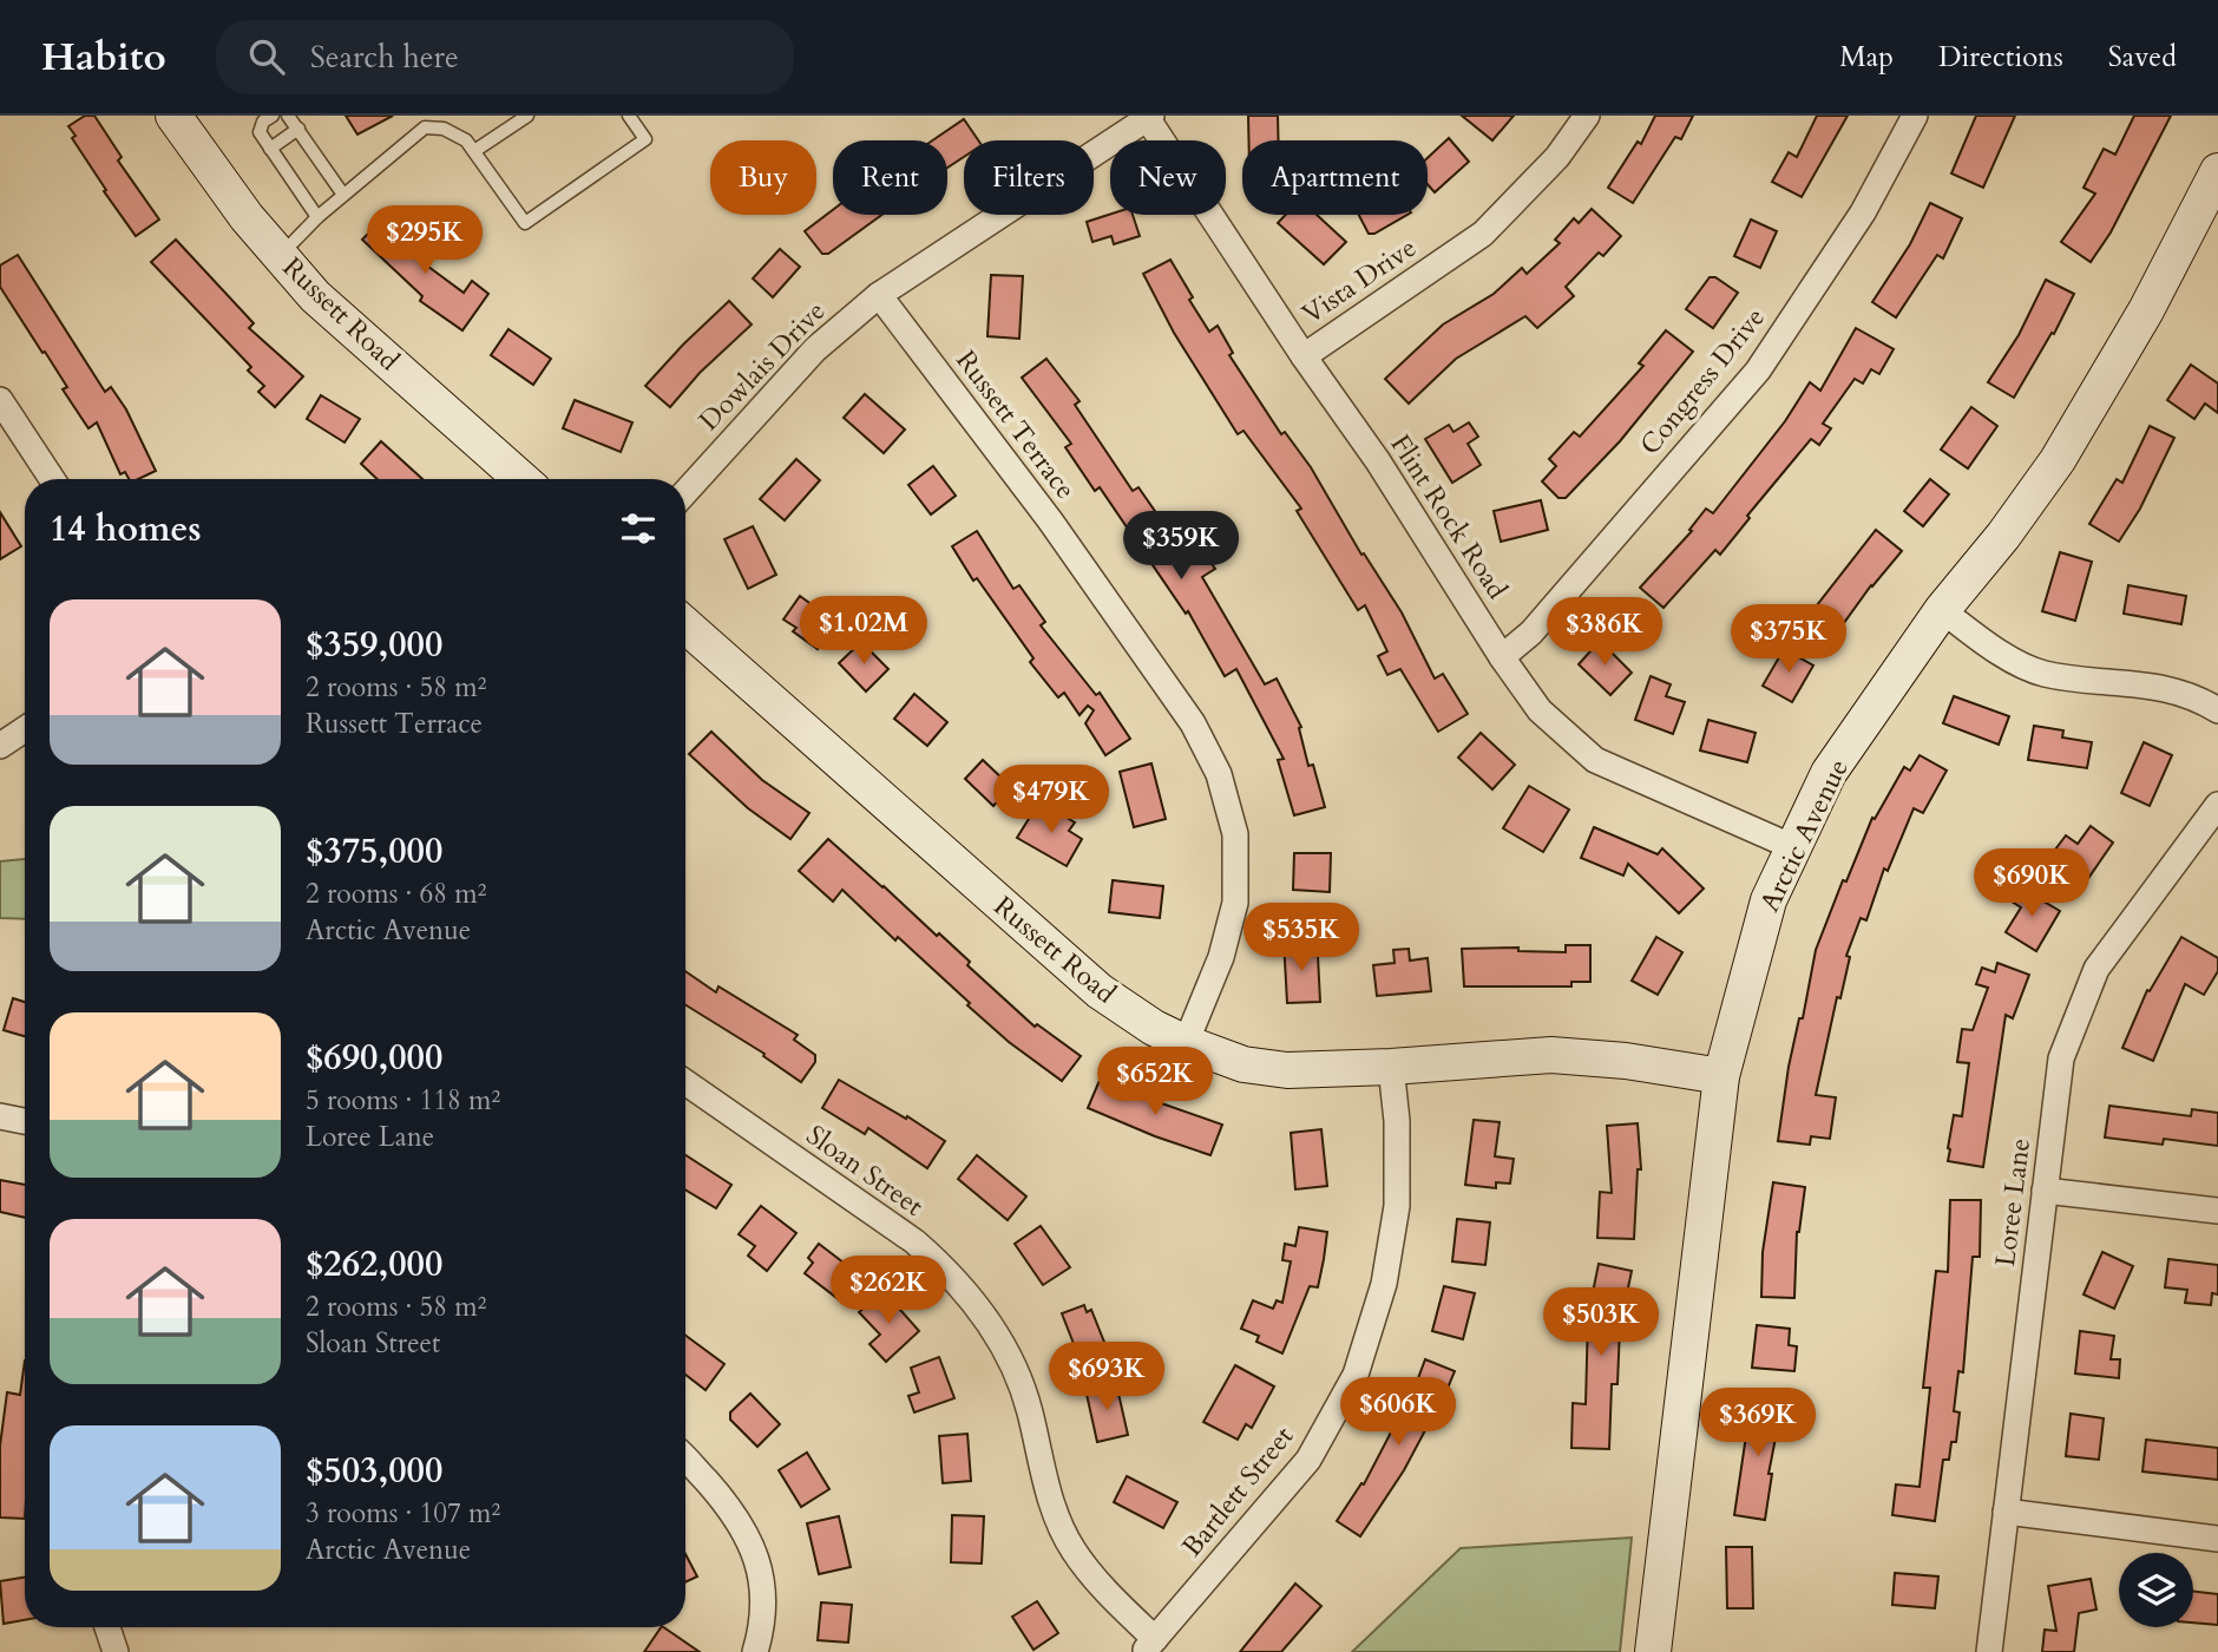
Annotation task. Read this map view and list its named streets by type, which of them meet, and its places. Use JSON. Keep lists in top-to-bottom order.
{
  "streets": {
    "street": [
      "Vista Drive",
      "Russett Road",
      "Dowlais Drive",
      "Congress Drive",
      "Russett Terrace",
      "Flint Rock Road",
      "Arctic Avenue",
      "Sloan Street",
      "Loree Lane",
      "Bartlett Street"
    ]
  },
  "crossings": [
    ["Vista Drive", "Flint Rock Road"],
    ["Russett Road", "Russett Terrace"],
    ["Russett Road", "Arctic Avenue"],
    ["Russett Road", "Bartlett Street"],
    ["Dowlais Drive", "Russett Terrace"],
    ["Dowlais Drive", "Flint Rock Road"],
    ["Congress Drive", "Flint Rock Road"],
    ["Flint Rock Road", "Arctic Avenue"],
    ["Sloan Street", "Bartlett Street"]
  ],
  "page": {
    "header": "Habito",
    "search": "Search here",
    "nav": ["Map", "Directions", "Saved"],
    "chip": [
      "Buy",
      "Rent",
      "Filters",
      "New",
      "Apartment"
    ],
    "price": [
      "$295K",
      "$359K",
      "$1.02M",
      "$386K",
      "$375K",
      "$479K",
      "$690K",
      "$535K",
      "$652K",
      "$262K",
      "$503K",
      "$693K",
      "$606K",
      "$369K"
    ],
    "heading": "14 homes",
    "list": [
      {
        "name": "$359,000",
        "note": "2 rooms · 58 m² · Russett Terrace"
      },
      {
        "name": "$375,000",
        "note": "2 rooms · 68 m² · Arctic Avenue"
      },
      {
        "name": "$690,000",
        "note": "5 rooms · 118 m² · Loree Lane"
      },
      {
        "name": "$262,000",
        "note": "2 rooms · 58 m² · Sloan Street"
      },
      {
        "name": "$503,000",
        "note": "3 rooms · 107 m² · Arctic Avenue"
      }
    ]
  }
}
